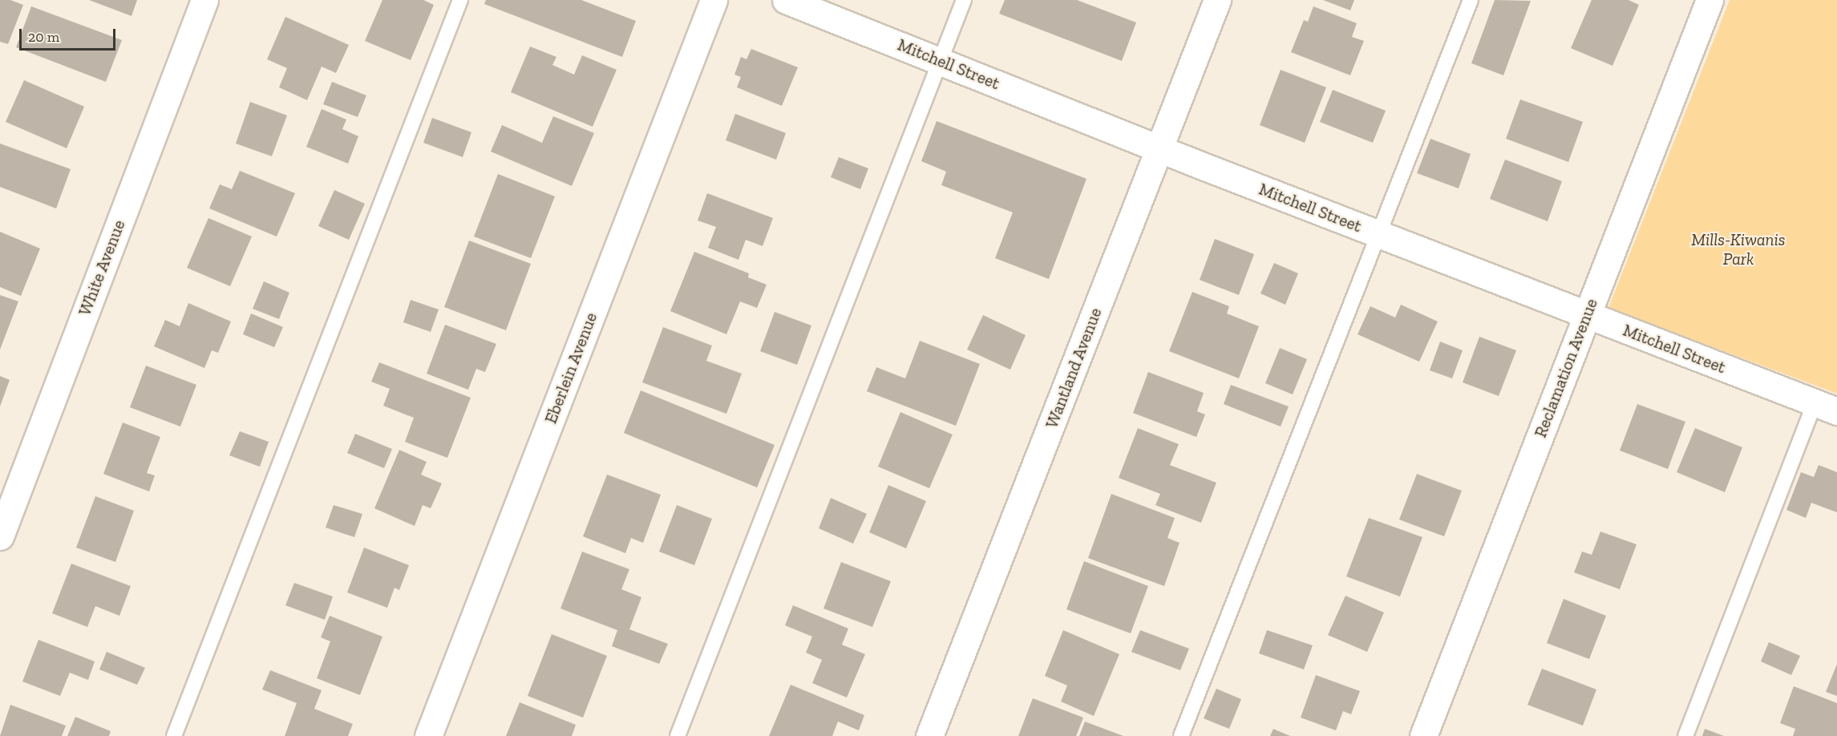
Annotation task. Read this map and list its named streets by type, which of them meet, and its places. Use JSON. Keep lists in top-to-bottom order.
{
  "streets": {
    "street": [
      "Mitchell Street",
      "White Avenue",
      "Eberlein Avenue",
      "Wantland Avenue",
      "Reclamation Avenue"
    ]
  },
  "crossings": [
    ["Mitchell Street", "Wantland Avenue"],
    ["Mitchell Street", "Reclamation Avenue"]
  ],
  "parks": ["Mills-Kiwanis Park"],
  "scale_bar": "20 m"
}
